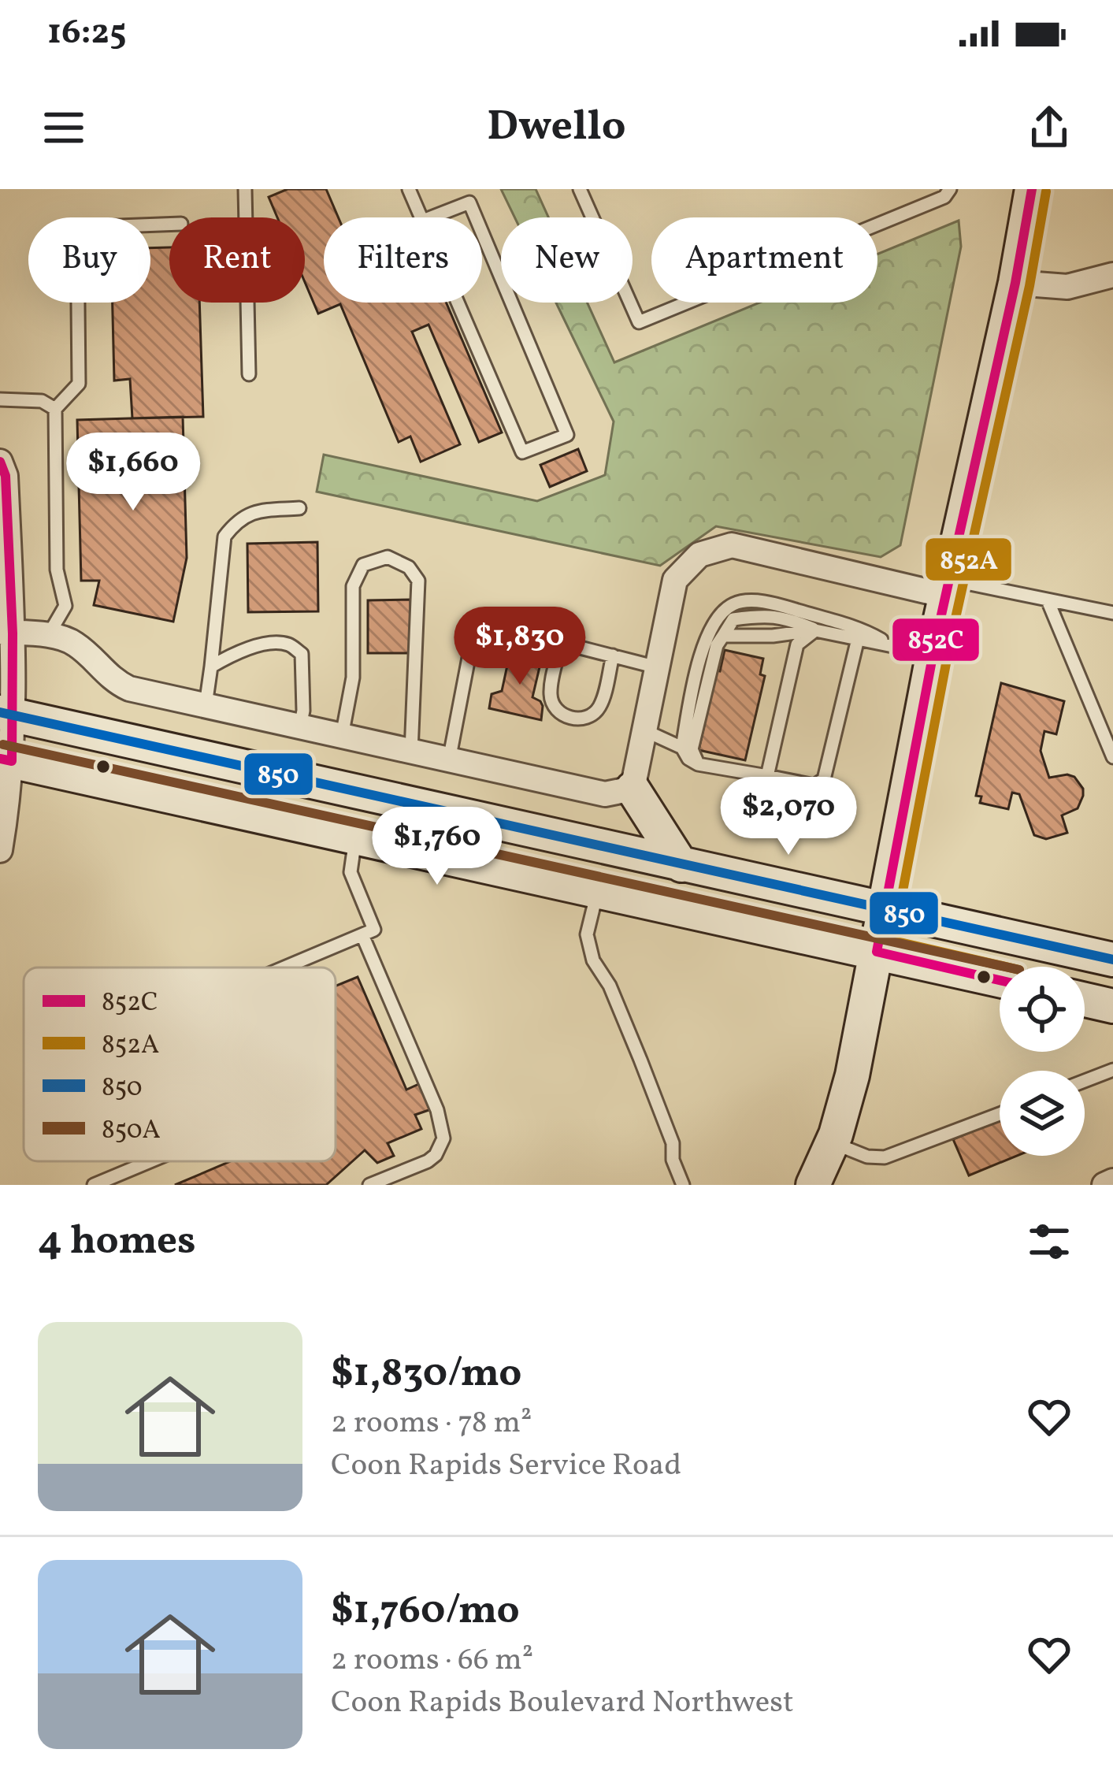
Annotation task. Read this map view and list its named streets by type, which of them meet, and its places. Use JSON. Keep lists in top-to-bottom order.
{
  "lines": [
    "transit line 852C",
    "transit line 852A",
    "transit line 850",
    "transit line 850A"
  ],
  "legend": [
    "852C",
    "852A",
    "850",
    "850A"
  ],
  "page": {
    "status": "16:25",
    "header": "Dwello",
    "chip": [
      "Buy",
      "Rent",
      "Filters",
      "New",
      "Apartment"
    ],
    "price": [
      "$1,660",
      "$1,830",
      "$2,070",
      "$1,760"
    ],
    "heading": "4 homes",
    "list": [
      {
        "name": "$1,830/mo",
        "note": "2 rooms · 78 m² · Coon Rapids Service Road"
      },
      {
        "name": "$1,760/mo",
        "note": "2 rooms · 66 m² · Coon Rapids Boulevard Northwest"
      }
    ]
  }
}
